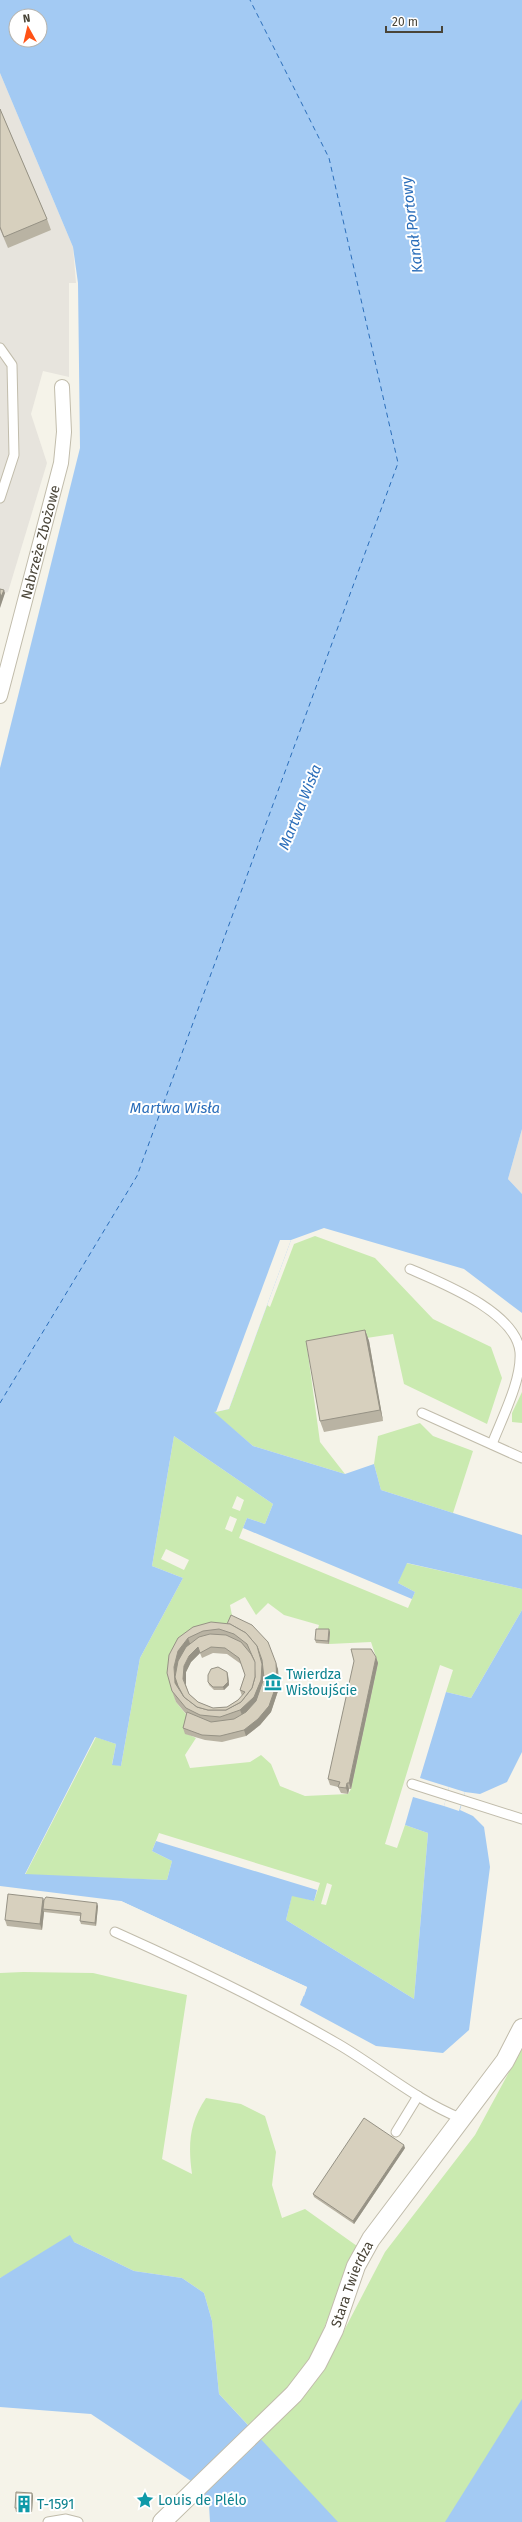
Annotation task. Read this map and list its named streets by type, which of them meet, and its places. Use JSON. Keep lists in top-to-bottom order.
{
  "streets": {
    "street": ["Nabrzeże Zbożowe", "Stara Twierdza"]
  },
  "water": ["Kanał Portowy", "Martwa Wisła"],
  "places": {
    "museum": ["Twierdza Wisłoujście"],
    "place": ["Louis de Plélo"],
    "building": ["T-1591"]
  },
  "scale_bar": "20 m",
  "north": "top"
}
